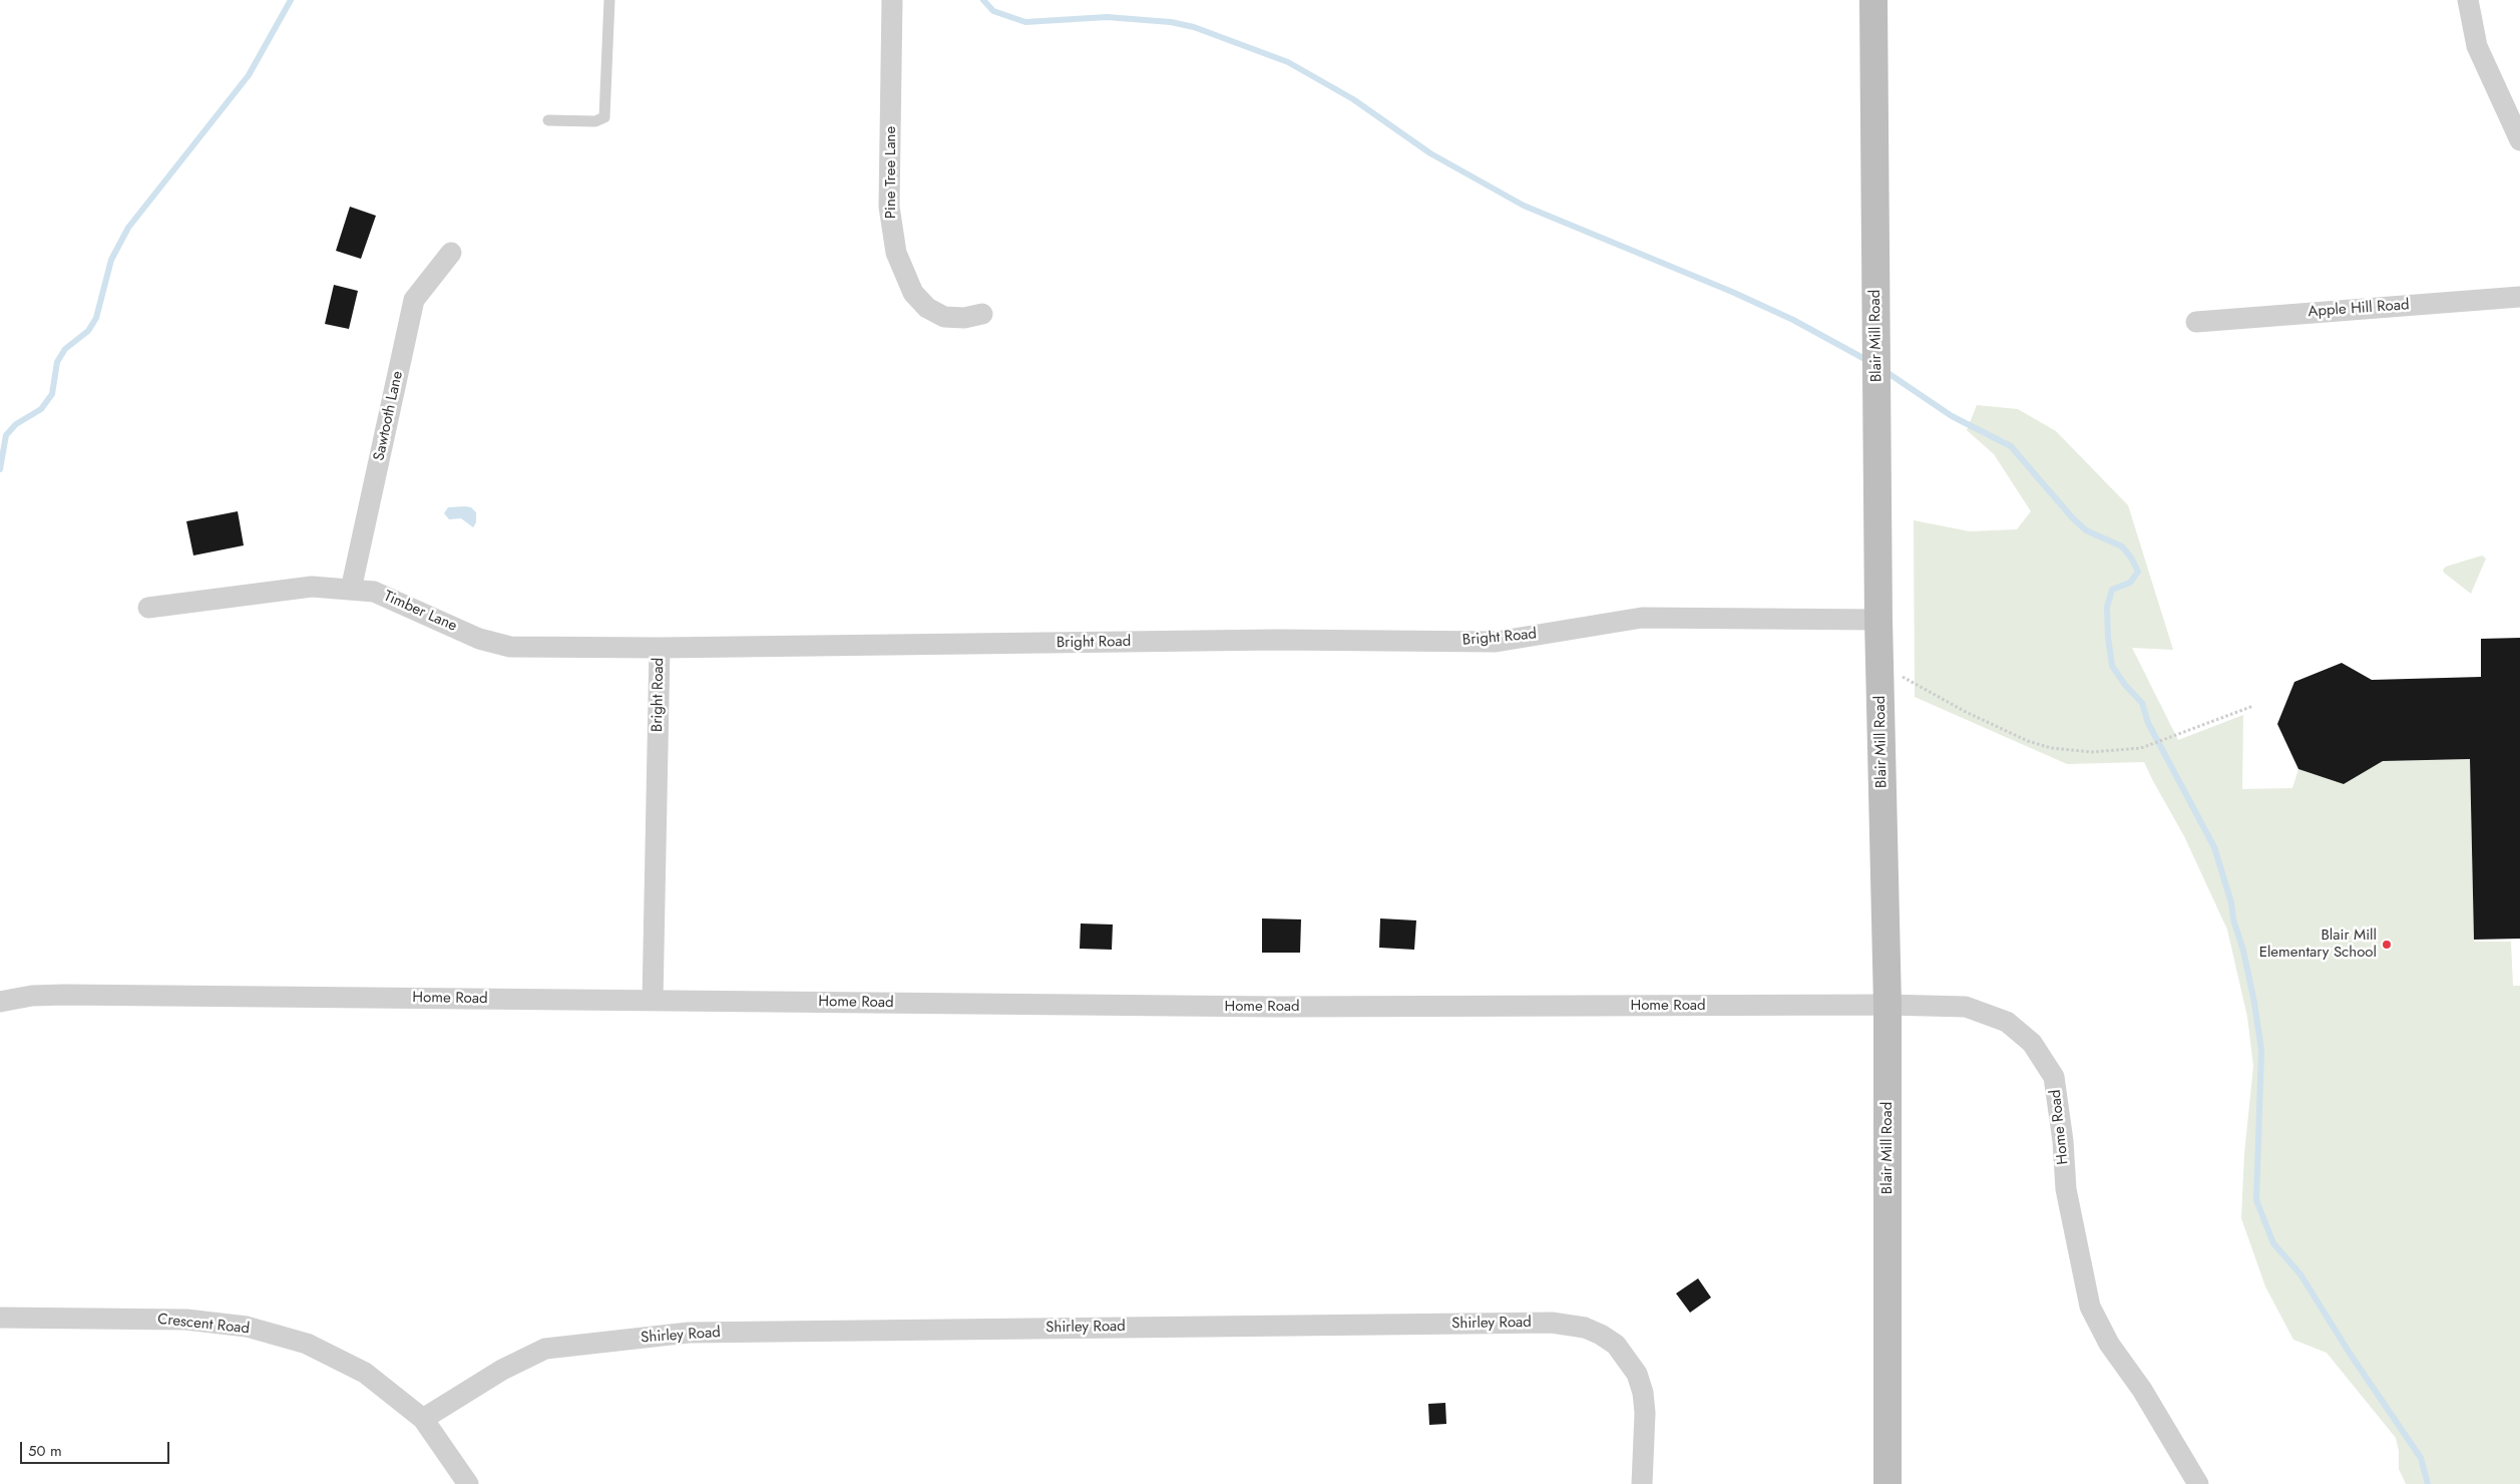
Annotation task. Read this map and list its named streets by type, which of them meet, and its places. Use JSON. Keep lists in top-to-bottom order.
{
  "streets": {
    "main road": ["Blair Mill Road"],
    "street": [
      "Pine Tree Lane",
      "Apple Hill Road",
      "Sawtooth Lane",
      "Timber Lane",
      "Bright Road",
      "Home Road",
      "Shirley Road",
      "Crescent Road"
    ]
  },
  "crossings": [
    ["Blair Mill Road", "Bright Road"],
    ["Blair Mill Road", "Home Road"],
    ["Sawtooth Lane", "Timber Lane"],
    ["Timber Lane", "Bright Road"],
    ["Bright Road", "Home Road"],
    ["Shirley Road", "Crescent Road"]
  ],
  "places": ["Blair Mill Elementary School"],
  "scale_bar": "50 m"
}
